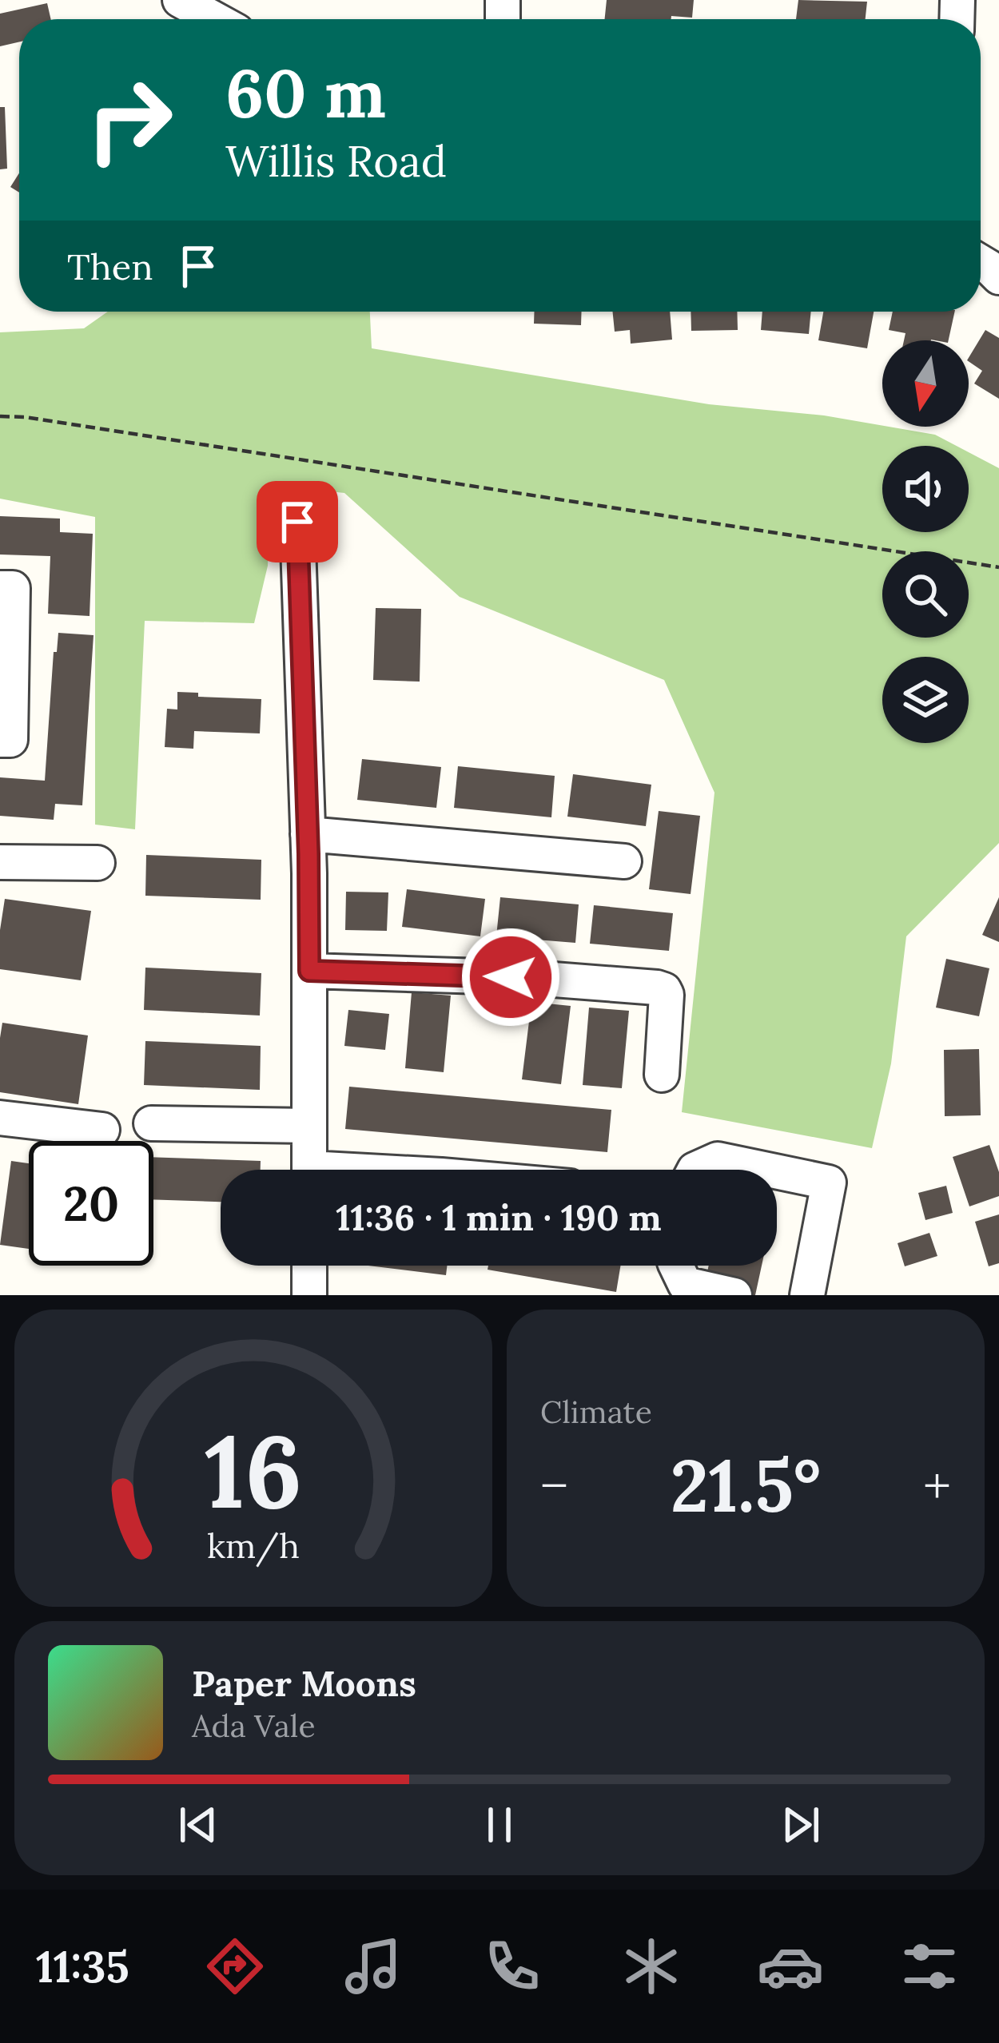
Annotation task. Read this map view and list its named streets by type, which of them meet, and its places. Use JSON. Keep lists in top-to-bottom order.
{
  "north": "bottom",
  "page": {
    "turn": ["60 m", "Willis Road"],
    "then": "Then",
    "limit": "20",
    "trip": "11:36 · 1 min · 190 m",
    "tile": "Climate",
    "heat": ["−", "21.5°", "+"],
    "song": ["Paper Moons", "Ada Vale"],
    "tabs": "11:35",
    "gauge": ["16", "km/h"]
  }
}
